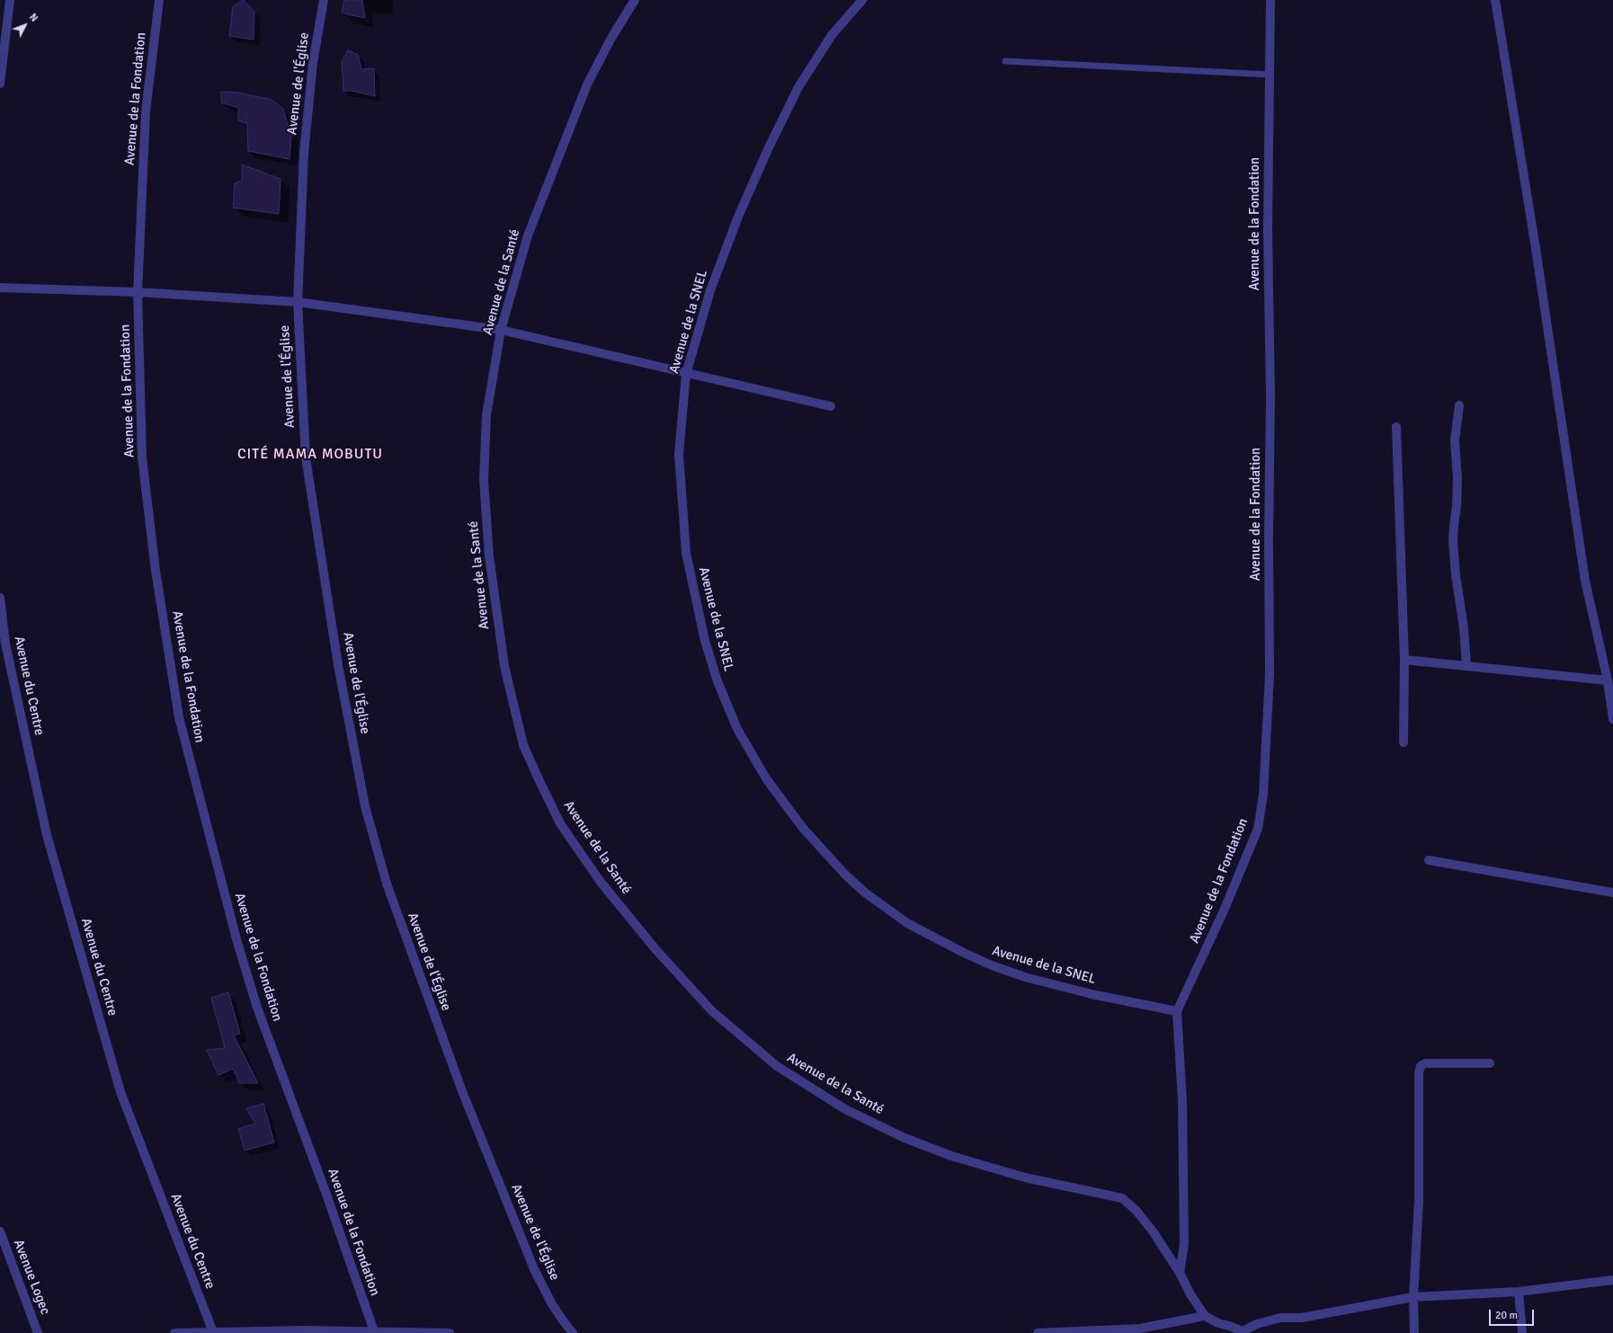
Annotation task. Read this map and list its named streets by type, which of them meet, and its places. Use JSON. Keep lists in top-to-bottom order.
{
  "streets": {
    "street": [
      "Avenue de l'Église",
      "Avenue de la Fondation",
      "Avenue de la Santé",
      "Avenue de la SNEL",
      "Avenue du Centre",
      "Avenue Logec"
    ]
  },
  "crossings": [
    ["Avenue de la Fondation", "Avenue de la SNEL"]
  ],
  "districts": ["CITÉ MAMA MOBUTU"],
  "scale_bar": "20 m",
  "north": "top right"
}
